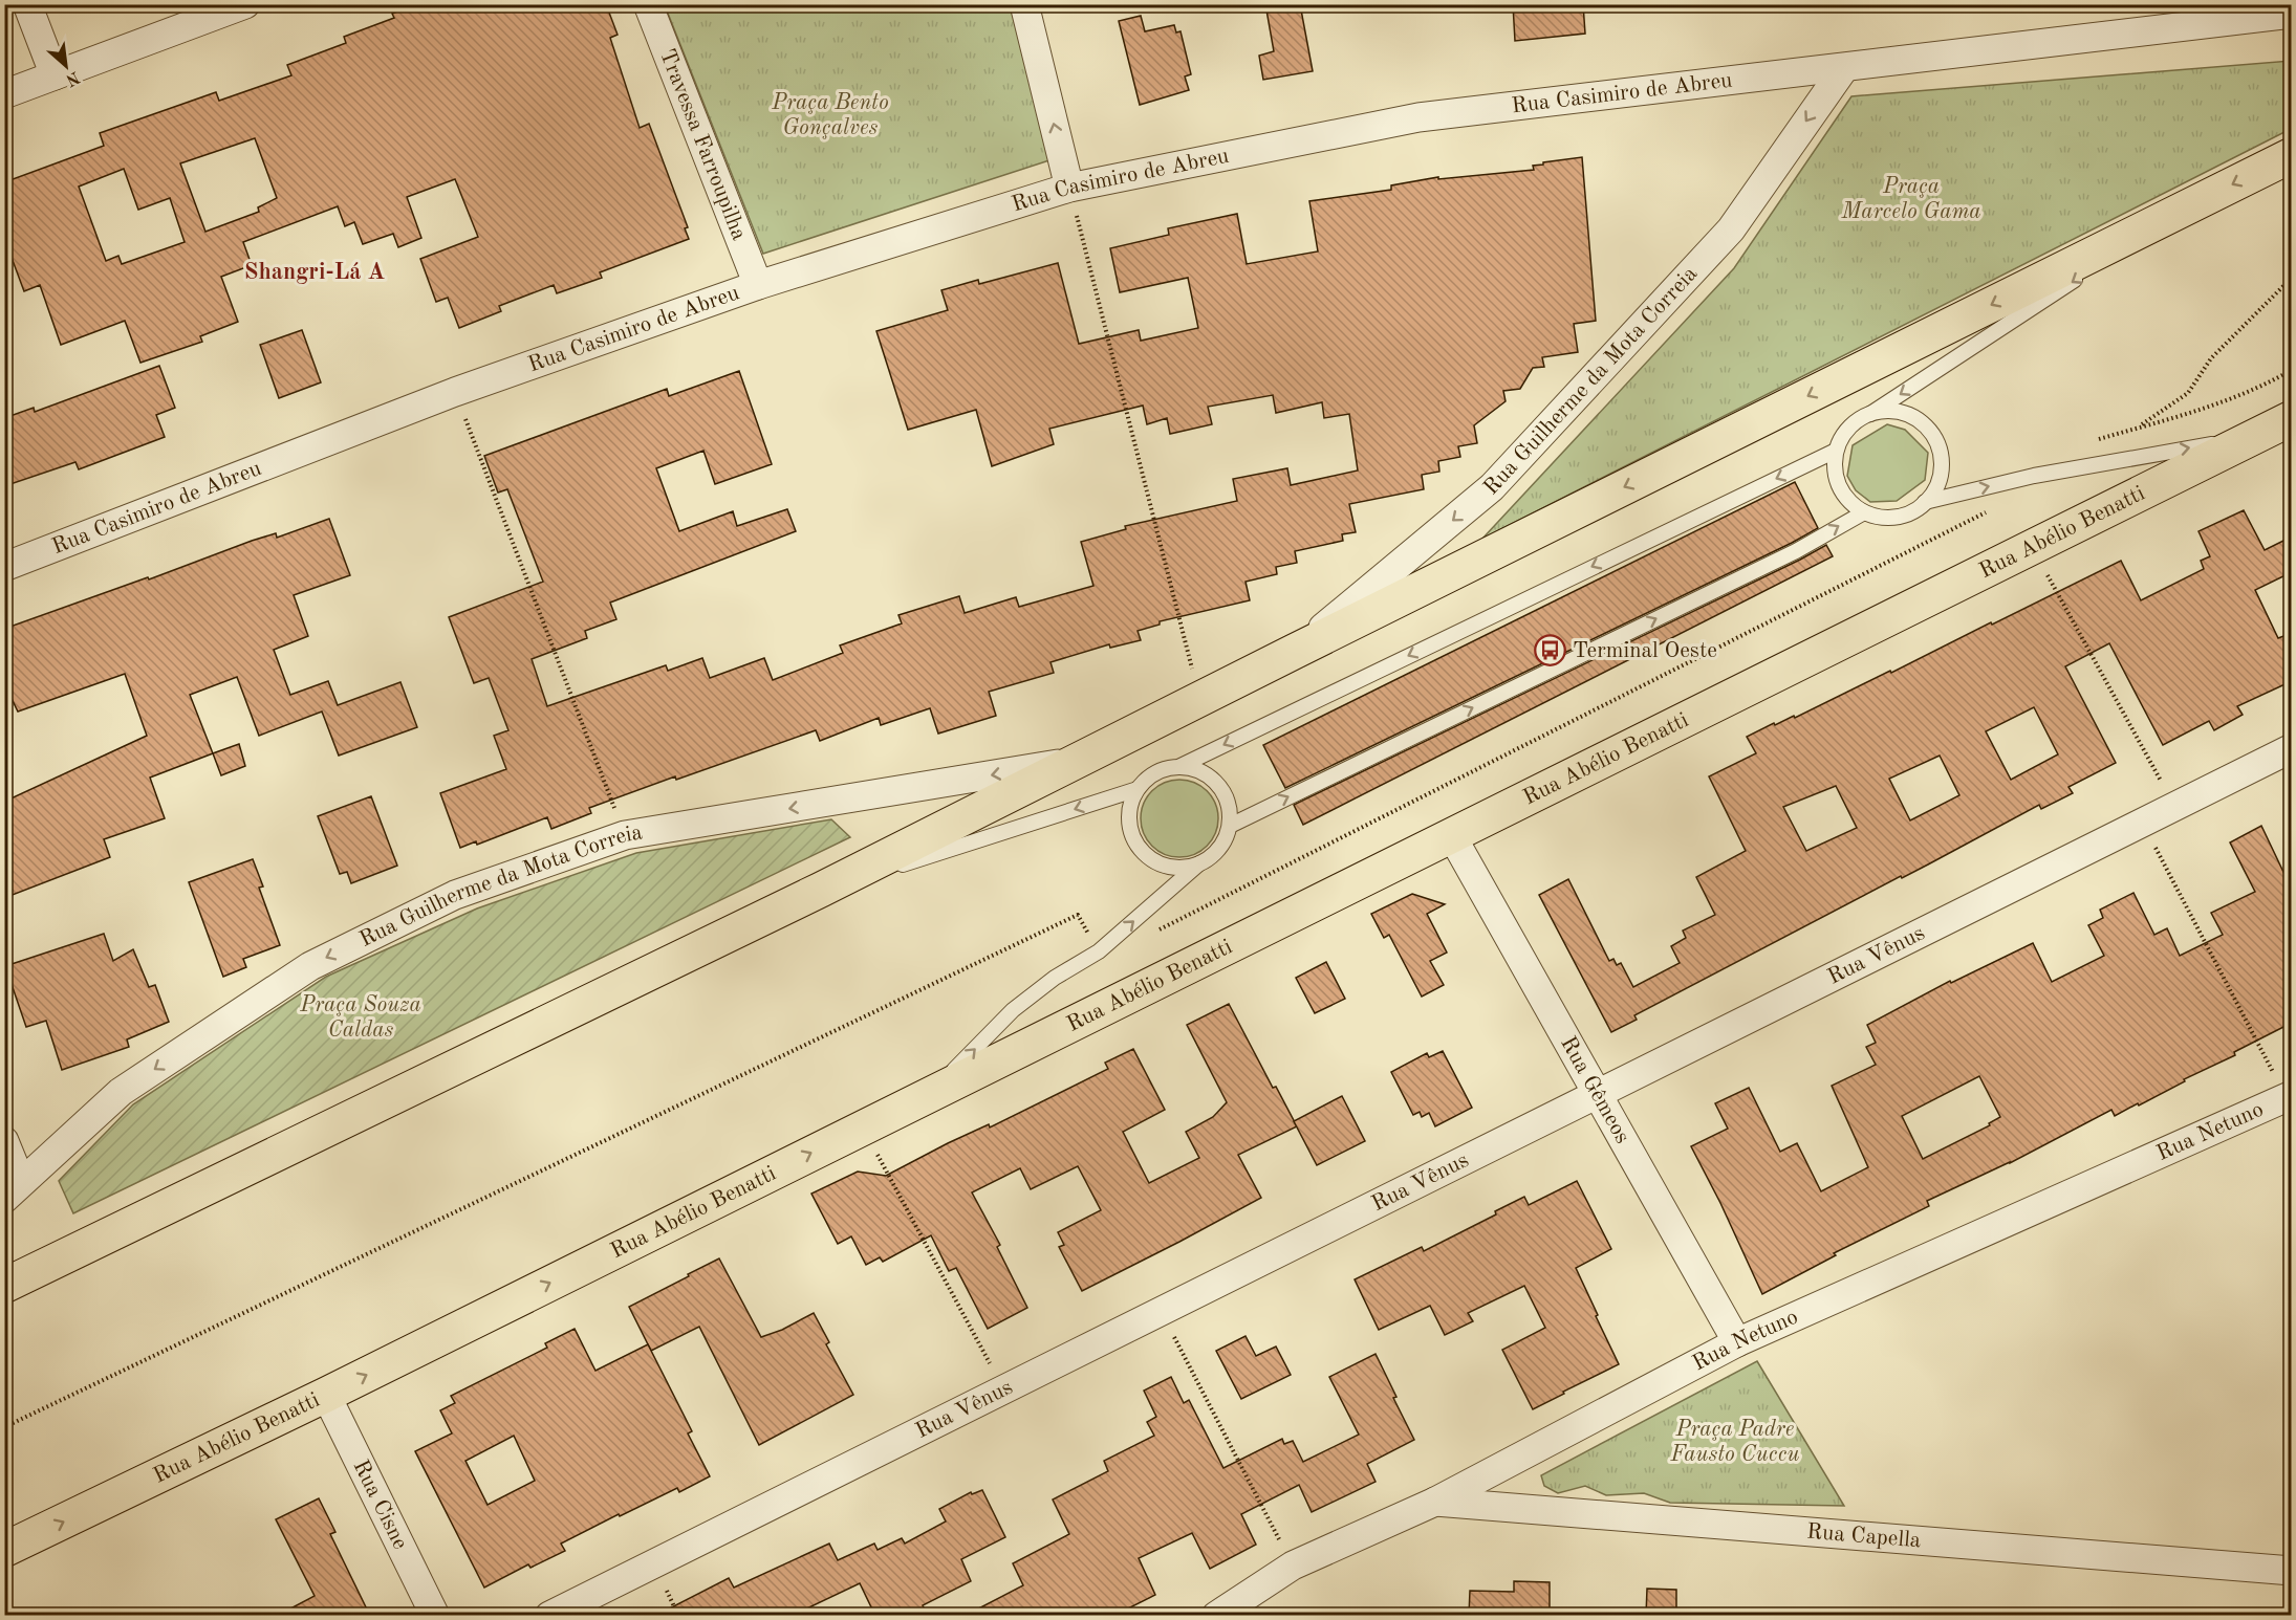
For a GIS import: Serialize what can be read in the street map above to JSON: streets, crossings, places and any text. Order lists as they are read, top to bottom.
{
  "streets": {
    "main road": ["Rua Abélio Benatti"],
    "street": [
      "Rua Casimiro de Abreu",
      "Travessa Farroupilha",
      "Rua Guilherme da Mota Correia",
      "Rua Vênus",
      "Rua Gêmeos",
      "Rua Netuno",
      "Rua Cisne",
      "Rua Capella"
    ]
  },
  "crossings": [
    ["Rua Casimiro de Abreu", "Travessa Farroupilha"],
    ["Rua Casimiro de Abreu", "Rua Guilherme da Mota Correia"],
    ["Rua Abélio Benatti", "Rua Gêmeos"],
    ["Rua Abélio Benatti", "Rua Cisne"],
    ["Rua Vênus", "Rua Gêmeos"],
    ["Rua Gêmeos", "Rua Netuno"],
    ["Rua Netuno", "Rua Capella"]
  ],
  "one_way": ["Rua Guilherme da Mota Correia"],
  "districts": ["Shangri-Lá A"],
  "parks": [
    "Praça Bento Gonçalves",
    "Praça Marcelo Gama",
    "Praça Souza Caldas",
    "Praça Padre Fausto Cuccu"
  ],
  "places": {
    "bus stop": ["Terminal Oeste"]
  },
  "north": "bottom right"
}
